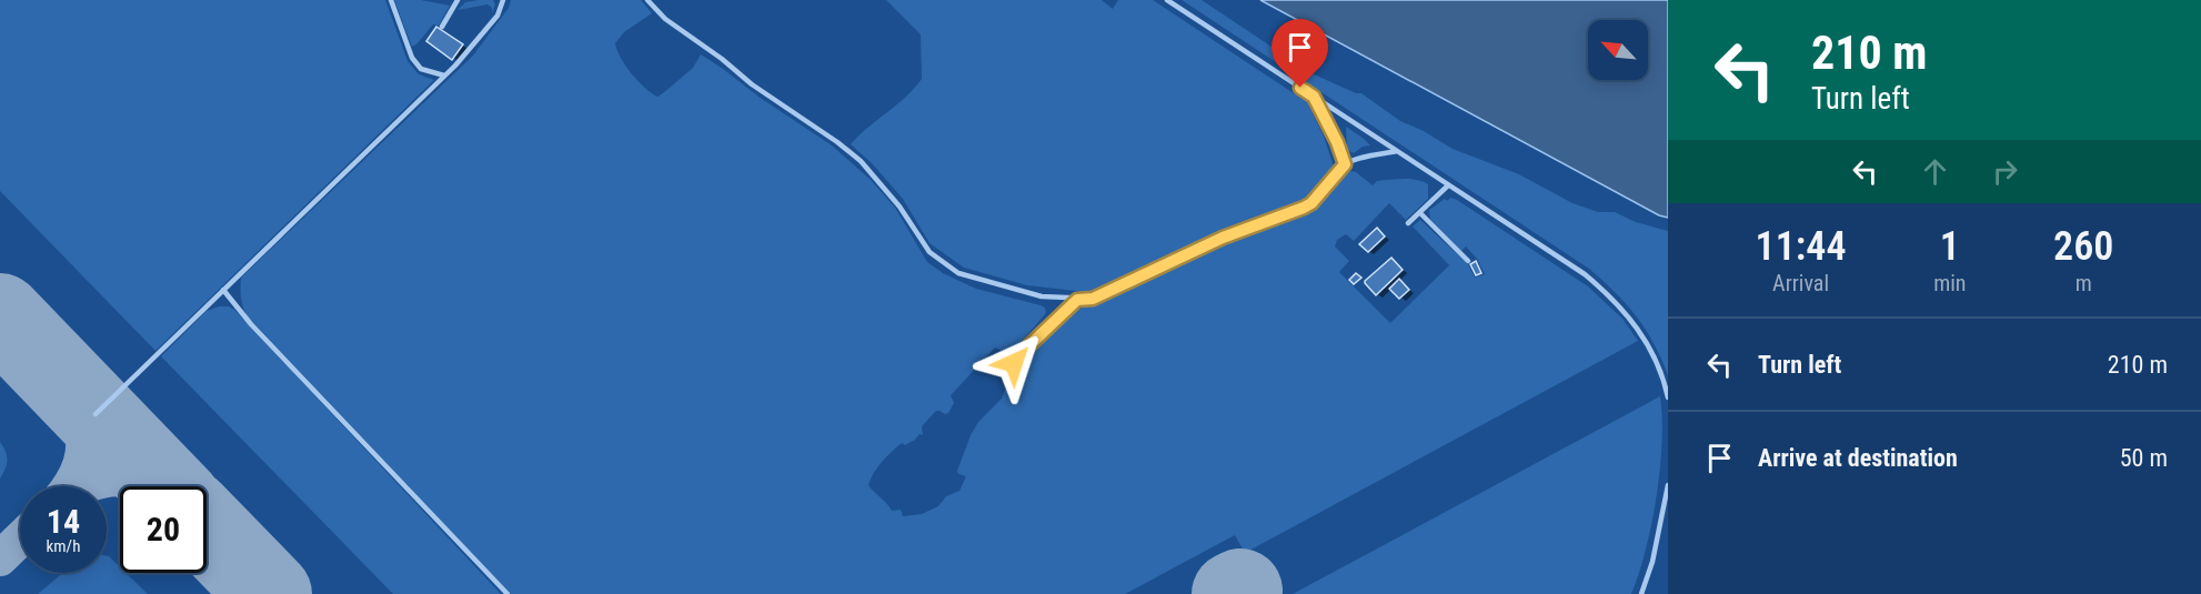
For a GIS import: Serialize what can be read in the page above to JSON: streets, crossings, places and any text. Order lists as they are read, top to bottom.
{
  "north": "top left",
  "page": {
    "turn": ["210 m", "Turn left"],
    "eta": [
      "11:44",
      "Arrival",
      "1",
      "min",
      "260",
      "m"
    ],
    "list": [
      {
        "name": "Turn left",
        "value": "210 m"
      },
      {
        "name": "Arrive at destination",
        "value": "50 m"
      }
    ],
    "speed": "14 km/h",
    "limit": "20"
  }
}
